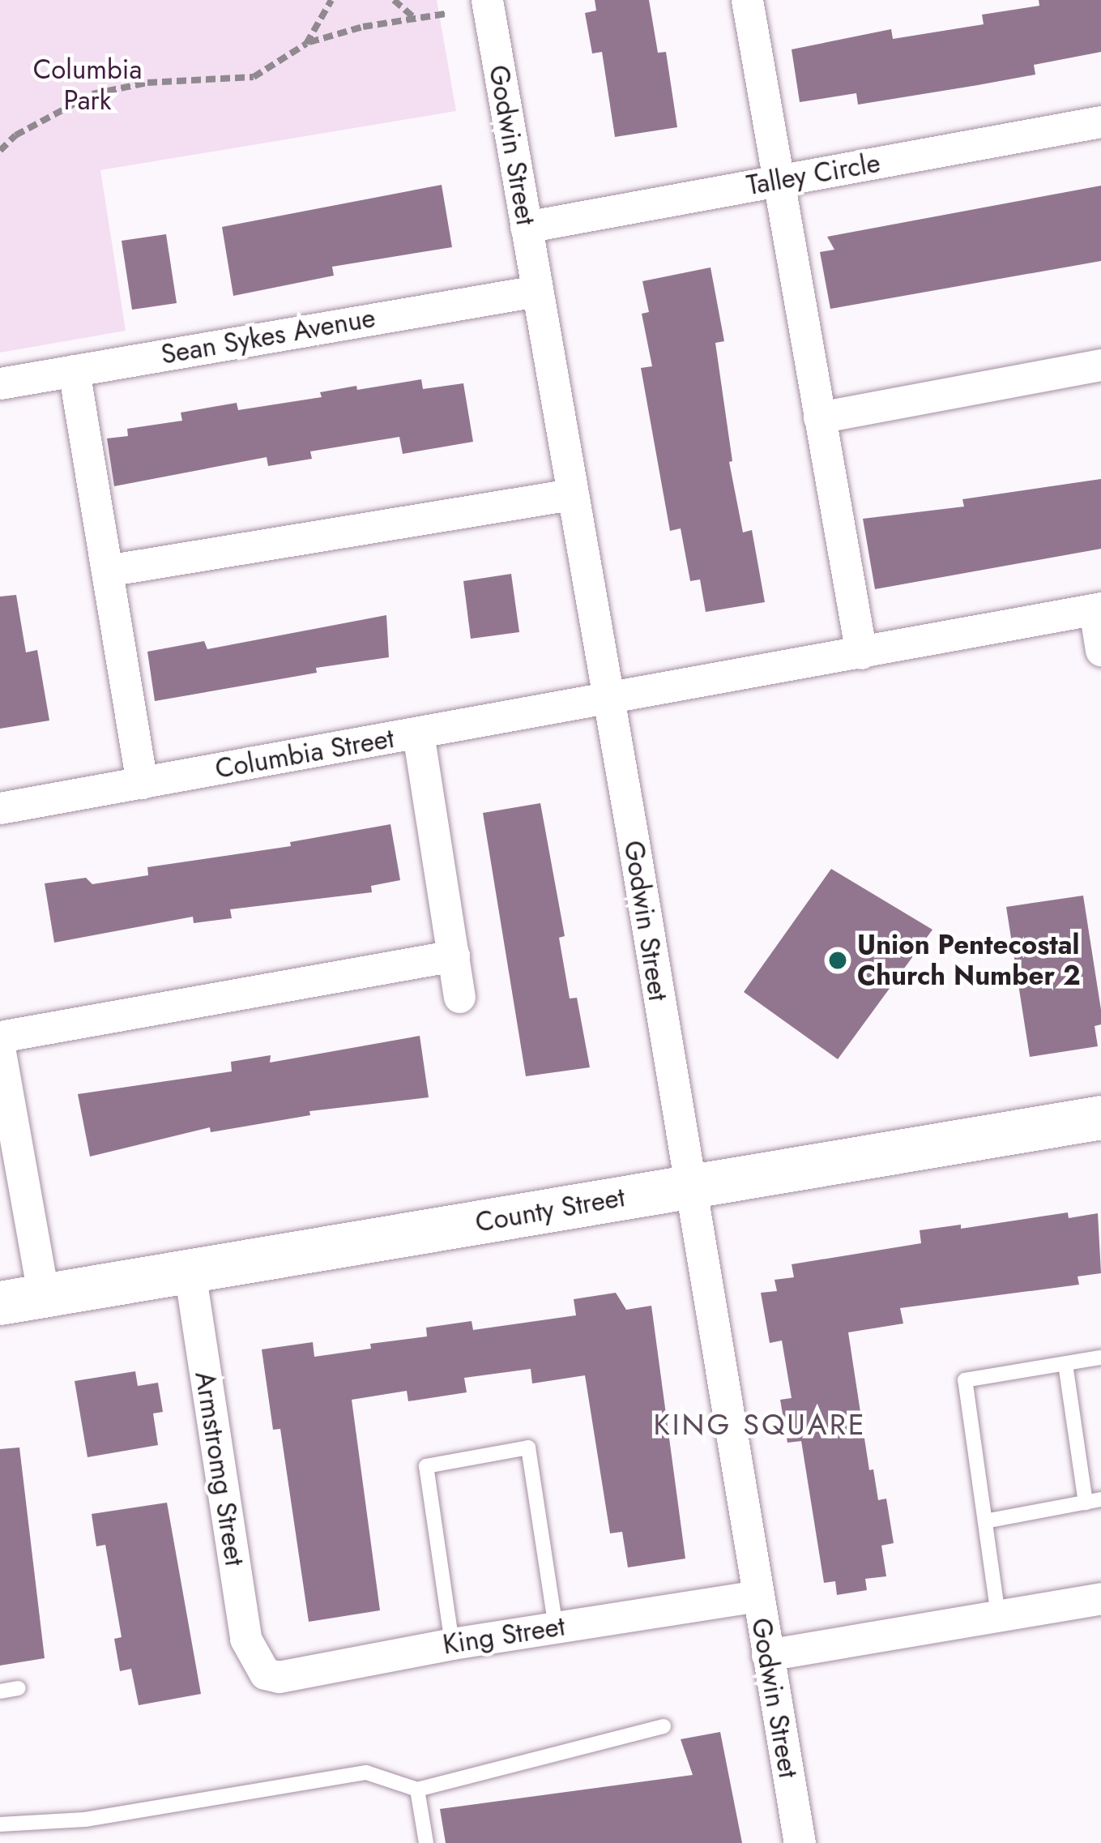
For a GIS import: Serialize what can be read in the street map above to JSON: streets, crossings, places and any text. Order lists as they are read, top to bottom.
{
  "streets": {
    "street": [
      "Godwin Street",
      "Talley Circle",
      "Sean Sykes Avenue",
      "Columbia Street",
      "County Street",
      "Armstromg Street",
      "King Street"
    ]
  },
  "crossings": [
    ["Godwin Street", "Talley Circle"],
    ["Godwin Street", "Sean Sykes Avenue"],
    ["Godwin Street", "Columbia Street"],
    ["Godwin Street", "County Street"],
    ["Godwin Street", "King Street"],
    ["County Street", "Armstromg Street"],
    ["Armstromg Street", "King Street"]
  ],
  "districts": ["KING SQUARE"],
  "parks": ["Columbia Park"],
  "places": ["Union Pentecostal Church Number 2"]
}
